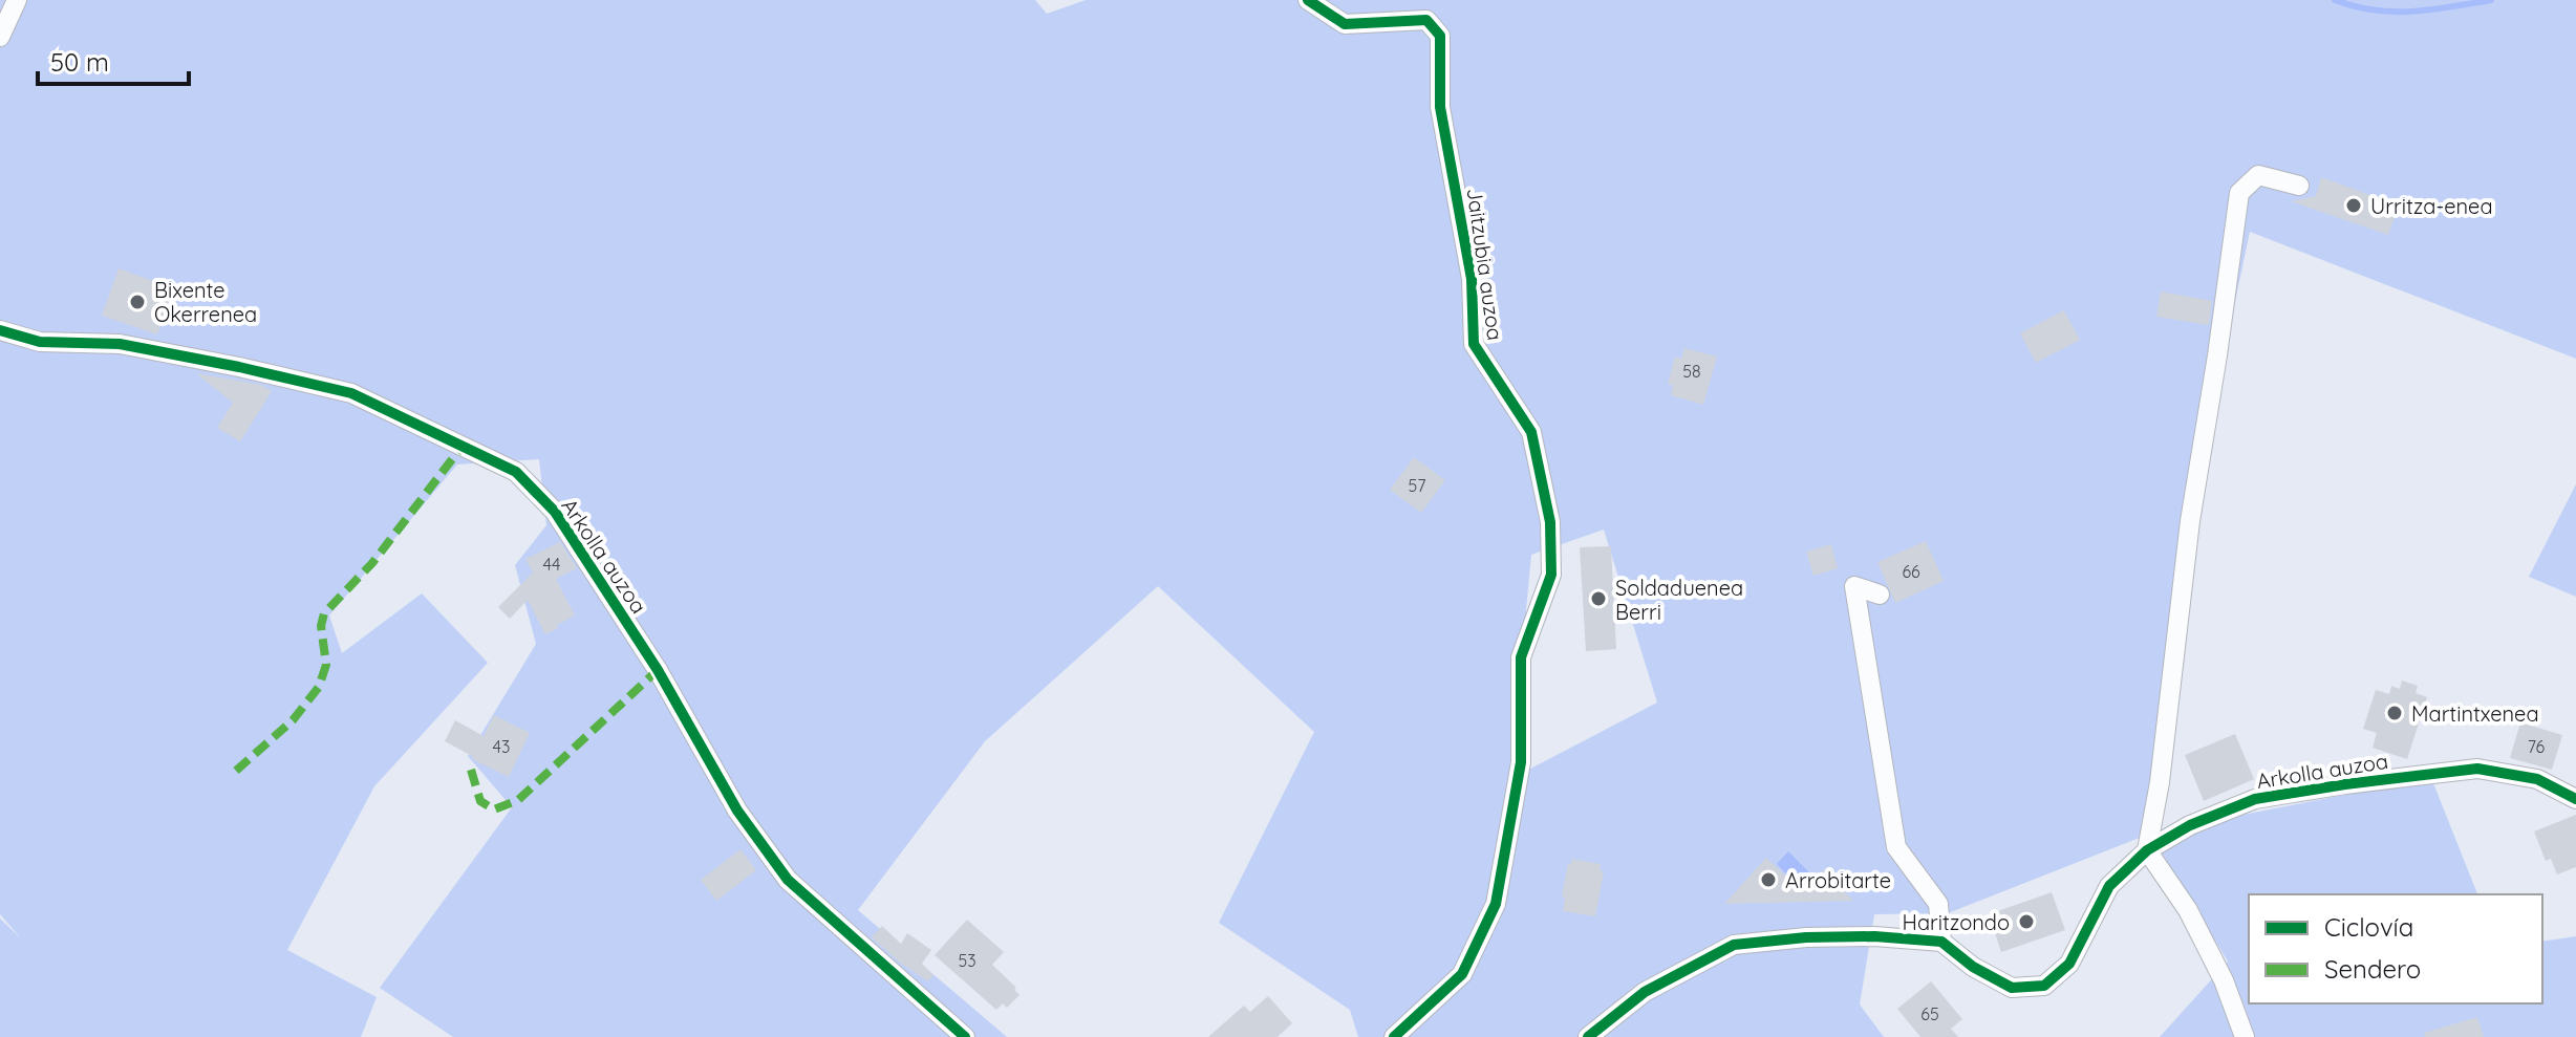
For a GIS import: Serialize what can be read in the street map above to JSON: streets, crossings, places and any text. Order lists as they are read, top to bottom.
{
  "streets": {
    "street": ["Jaitzubia auzoa", "Arkolla auzoa"]
  },
  "places": [
    "Urritza-enea",
    "Bixente Okerrenea",
    "Soldaduenea Berri",
    "Martintxenea",
    "Arrobitarte",
    "Haritzondo"
  ],
  "house_numbers": [
    "58",
    "57",
    "44",
    "66",
    "43",
    "76",
    "53",
    "65"
  ],
  "legend": ["Ciclovía", "Sendero"],
  "scale_bar": "50 m"
}
